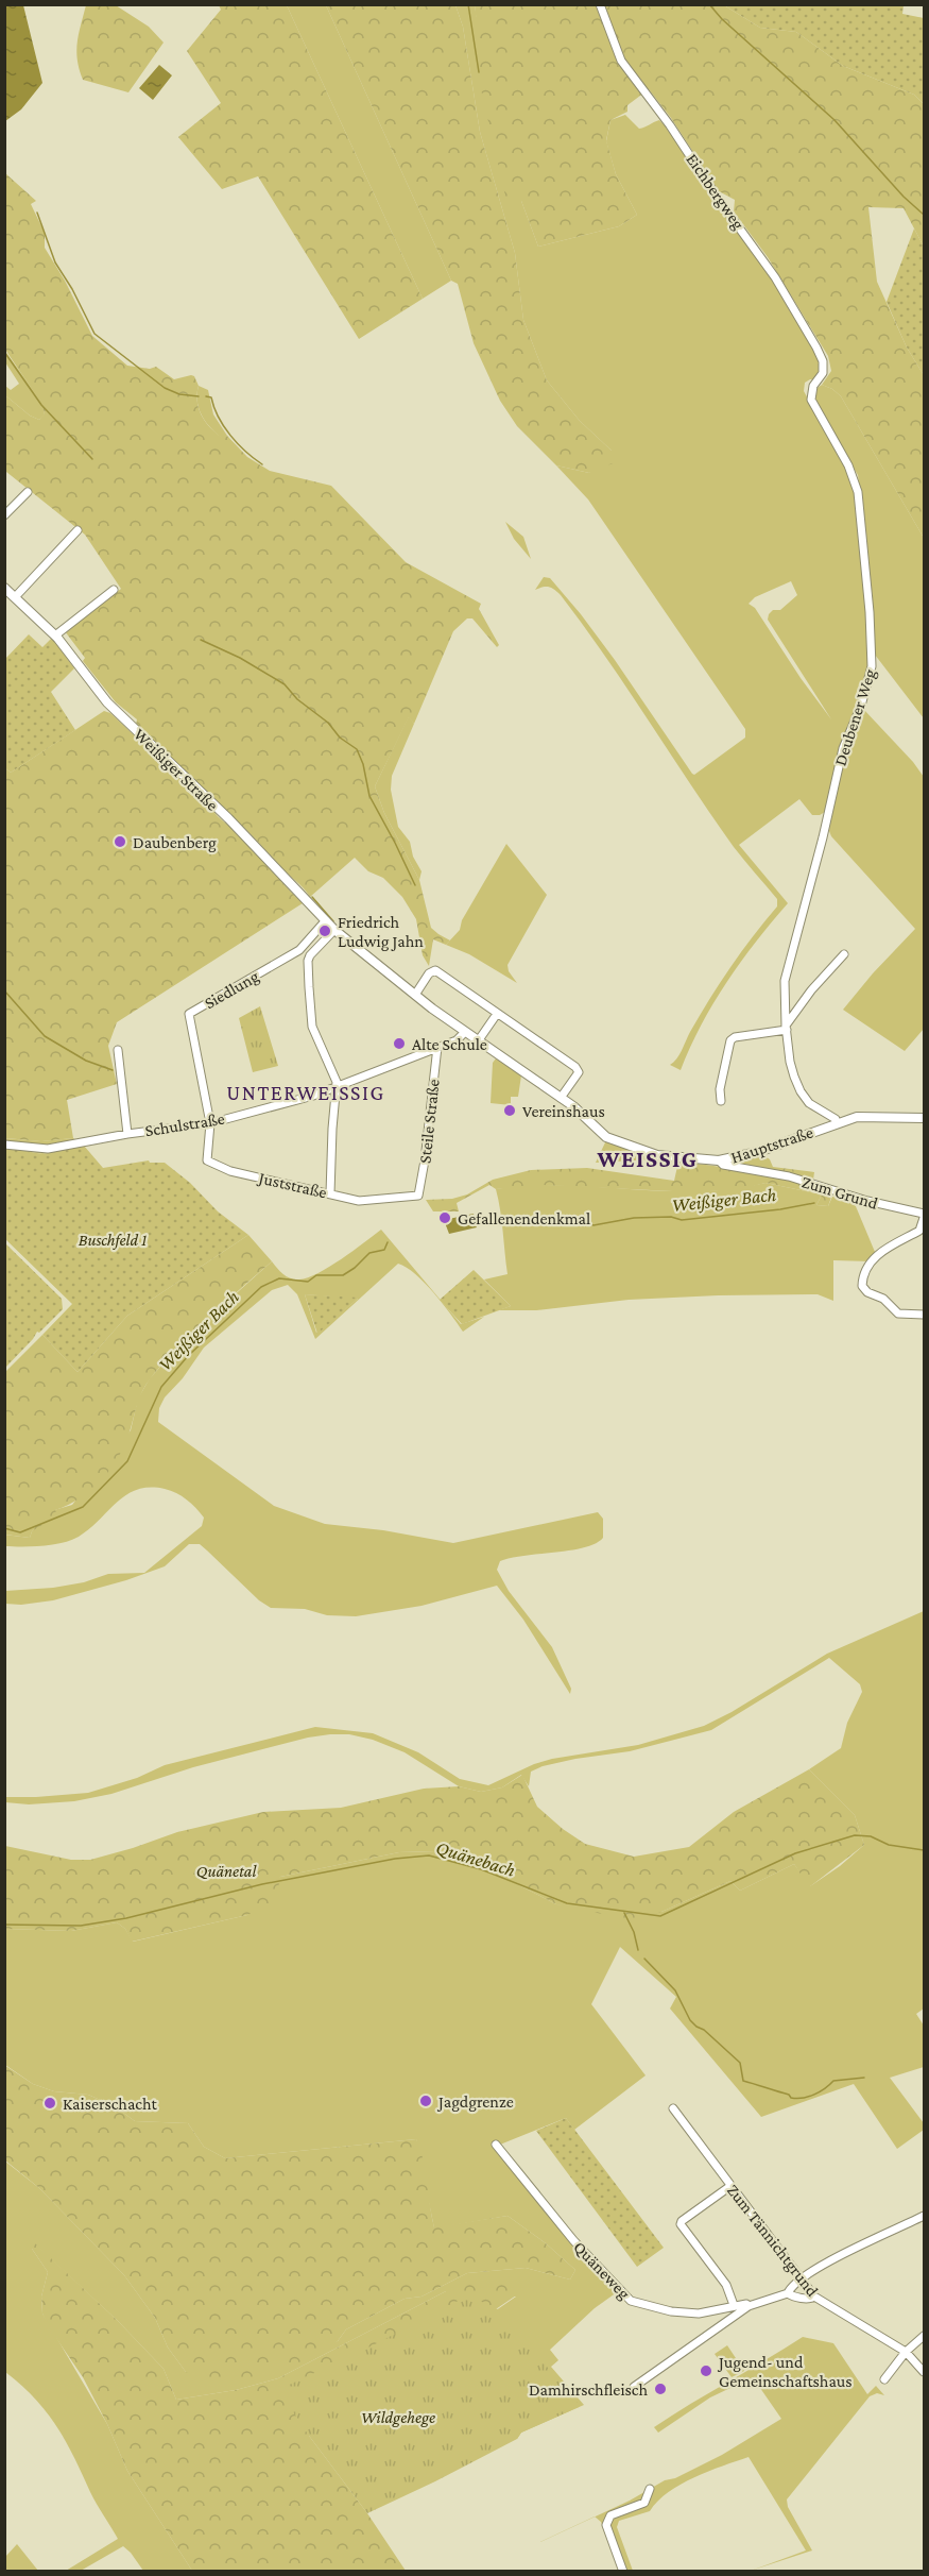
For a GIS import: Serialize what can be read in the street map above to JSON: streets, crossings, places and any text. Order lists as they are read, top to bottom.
{
  "streets": {
    "street": [
      "Eichbergweg",
      "Deubener Weg",
      "Weißiger Straße",
      "Siedlung",
      "Steile Straße",
      "Schulstraße",
      "Hauptstraße",
      "Juststraße",
      "Zum Grund",
      "Zum Tännichtgrund",
      "Quäneweg"
    ]
  },
  "crossings": [
    ["Eichbergweg", "Deubener Weg"],
    ["Deubener Weg", "Hauptstraße"],
    ["Weißiger Straße", "Hauptstraße"],
    ["Siedlung", "Schulstraße"],
    ["Siedlung", "Hauptstraße"],
    ["Siedlung", "Juststraße"],
    ["Steile Straße", "Schulstraße"],
    ["Steile Straße", "Juststraße"],
    ["Schulstraße", "Hauptstraße"],
    ["Schulstraße", "Juststraße"],
    ["Hauptstraße", "Zum Grund"]
  ],
  "districts": ["UNTERWEISSIG", "WEISSIG"],
  "water": ["Weißiger Bach", "Quänebach"],
  "parks": ["Buschfeld 1", "Quänetal", "Wildgehege"],
  "places": [
    "Daubenberg",
    "Friedrich Ludwig Jahn",
    "Alte Schule",
    "Vereinshaus",
    "Gefallenendenkmal",
    "Jagdgrenze",
    "Kaiserschacht",
    "Jugend- und Gemeinschaftshaus",
    "Damhirschfleisch"
  ]
}
